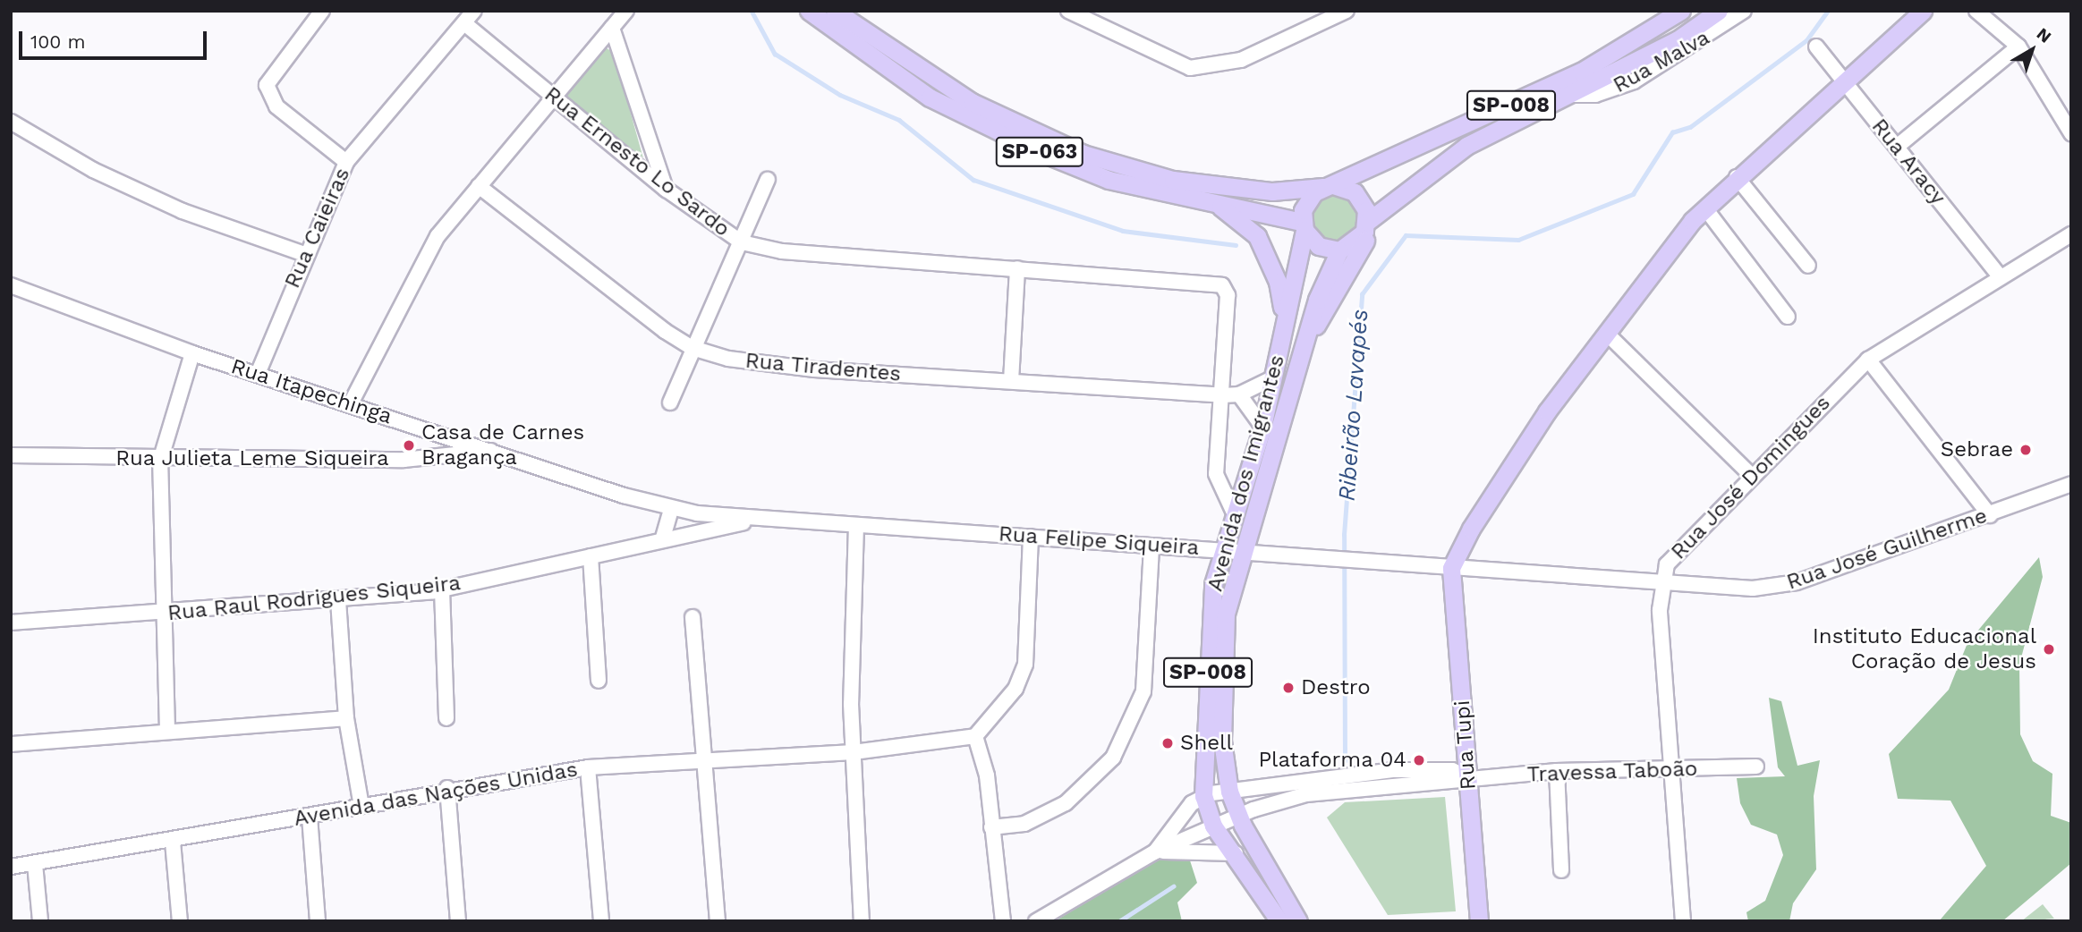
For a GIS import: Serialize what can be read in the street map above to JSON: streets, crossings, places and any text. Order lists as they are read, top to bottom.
{
  "streets": {
    "main road": [
      "SP-008",
      "SP-063",
      "Avenida dos Imigrantes",
      "Rua Tupi"
    ],
    "street": [
      "Rua Malva",
      "Rua Ernesto Lo Sardo",
      "Rua Aracy",
      "Rua Caieiras",
      "Rua Tiradentes",
      "Rua Itapechinga",
      "Rua Julieta Leme Siqueira",
      "Rua José Domingues",
      "Rua Felipe Siqueira",
      "Rua José Guilherme",
      "Rua Raul Rodrigues Siqueira",
      "Travessa Taboão",
      "Avenida das Nações Unidas"
    ]
  },
  "crossings": [
    ["Rua Malva", "SP-008"],
    ["SP-008", "SP-063"],
    ["SP-008", "Avenida dos Imigrantes"],
    ["SP-063", "Avenida dos Imigrantes"],
    ["Rua Ernesto Lo Sardo", "Rua Caieiras"],
    ["Rua Ernesto Lo Sardo", "Rua Tiradentes"],
    ["Rua Aracy", "Rua José Domingues"],
    ["Rua Caieiras", "Rua Itapechinga"],
    ["Rua Itapechinga", "Rua Julieta Leme Siqueira"],
    ["Rua Itapechinga", "Rua Felipe Siqueira"],
    ["Rua Itapechinga", "Rua Raul Rodrigues Siqueira"],
    ["Avenida dos Imigrantes", "Rua Felipe Siqueira"],
    ["Avenida dos Imigrantes", "Travessa Taboão"],
    ["Rua José Domingues", "Rua Felipe Siqueira"],
    ["Rua José Domingues", "Rua José Guilherme"],
    ["Rua José Domingues", "Travessa Taboão"],
    ["Rua Felipe Siqueira", "Rua José Guilherme"],
    ["Rua Felipe Siqueira", "Rua Raul Rodrigues Siqueira"],
    ["Rua Felipe Siqueira", "Rua Tupi"],
    ["Rua Tupi", "Travessa Taboão"]
  ],
  "water": ["Ribeirão Lavapés"],
  "places": [
    "Casa de Carnes Bragança",
    "Sebrae",
    "Instituto Educacional Coração de Jesus",
    "Destro",
    "Shell",
    "Plataforma 04"
  ],
  "scale_bar": "100 m",
  "north": "top right"
}
